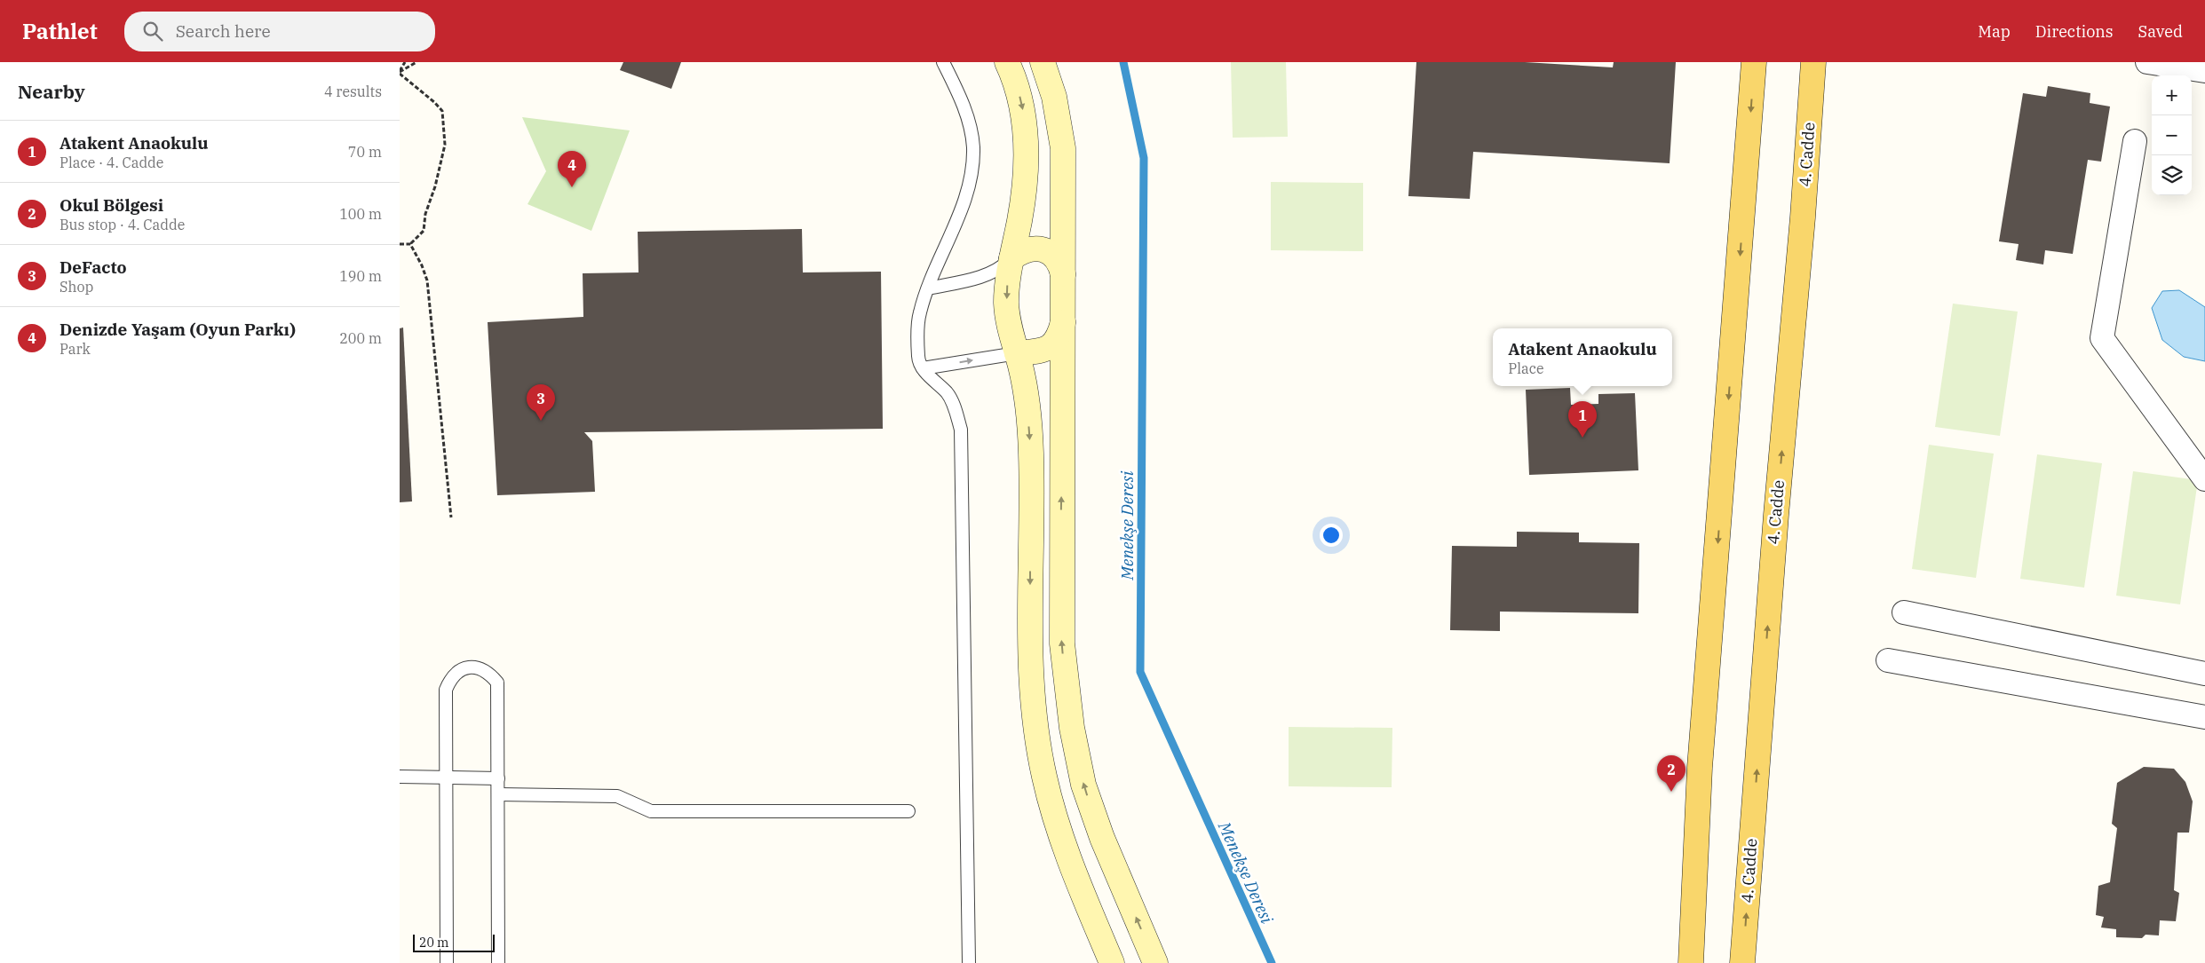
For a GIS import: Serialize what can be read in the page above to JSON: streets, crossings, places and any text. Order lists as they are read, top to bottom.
{
  "streets": {
    "main road": ["4. Cadde"]
  },
  "water": ["Menekşe Deresi"],
  "scale_bar": "20 m",
  "page": {
    "header": "Pathlet",
    "search": "Search here",
    "nav": ["Map", "Directions", "Saved"],
    "heading": ["Nearby", "4 results"],
    "map_buttons": ["+", "−"],
    "list": [
      {
        "mark": "1",
        "name": "Atakent Anaokulu",
        "note": "Place · 4. Cadde",
        "value": "70 m"
      },
      {
        "mark": "2",
        "name": "Okul Bölgesi",
        "note": "Bus stop · 4. Cadde",
        "value": "100 m"
      },
      {
        "mark": "3",
        "name": "DeFacto",
        "note": "Shop",
        "value": "190 m"
      },
      {
        "mark": "4",
        "name": "Denizde Yaşam (Oyun Parkı)",
        "note": "Park",
        "value": "200 m"
      }
    ],
    "pins": [
      "4",
      "3",
      "1",
      "2"
    ],
    "popup": ["Atakent Anaokulu", "Place"],
    "scale": "20 m"
  }
}
